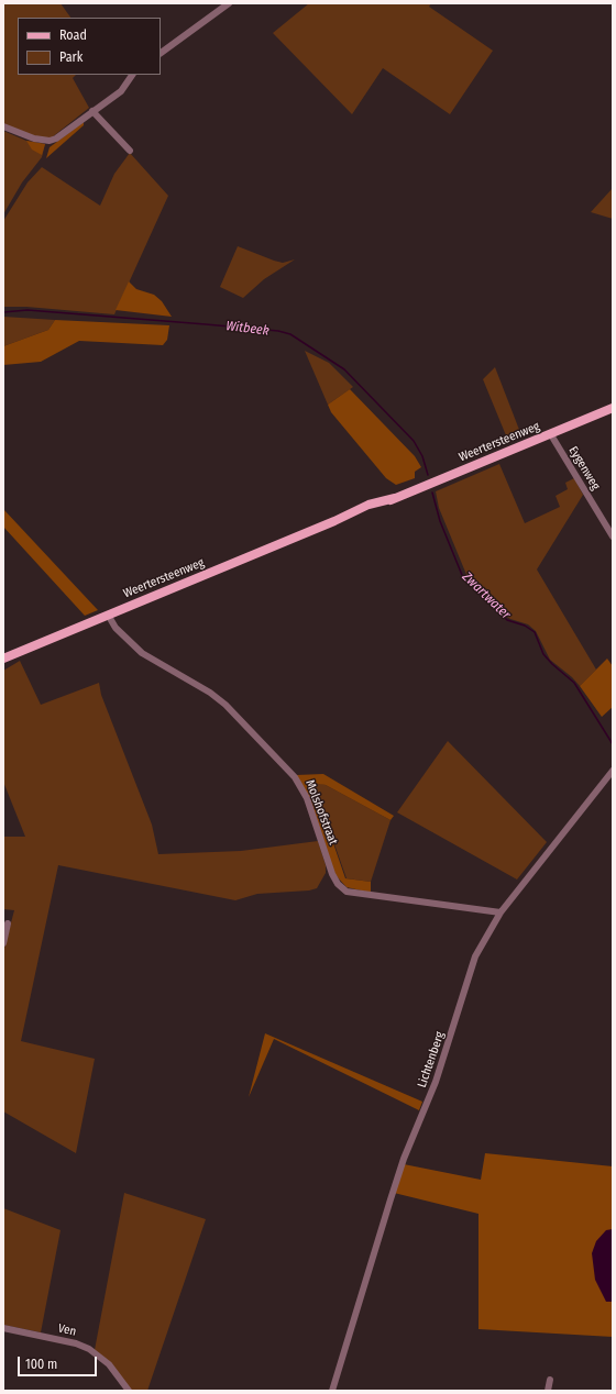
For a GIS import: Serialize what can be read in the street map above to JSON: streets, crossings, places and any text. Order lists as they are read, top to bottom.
{
  "streets": {
    "main road": ["Weertersteenweg"],
    "street": [
      "Eygenweg",
      "Molshofstraat",
      "Lichtenberg",
      "Ven"
    ]
  },
  "crossings": [
    ["Weertersteenweg", "Eygenweg"],
    ["Weertersteenweg", "Molshofstraat"],
    ["Molshofstraat", "Lichtenberg"]
  ],
  "water": ["Witbeek", "Zwartwater"],
  "legend": ["Road", "Park"],
  "scale_bar": "100 m"
}
